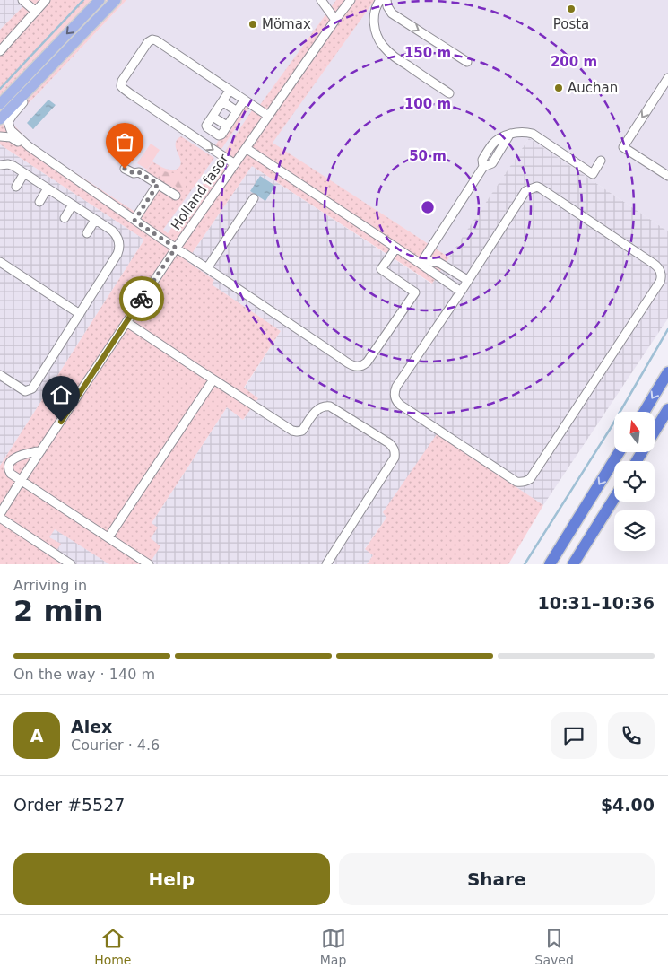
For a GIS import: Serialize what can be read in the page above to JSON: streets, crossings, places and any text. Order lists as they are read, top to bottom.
{
  "streets": {
    "street": ["Holland fasor"]
  },
  "places": ["Posta", "Mömax", "Auchan"],
  "north": "top",
  "page": {
    "heading": ["2 min", "Arriving in", "10:31–10:36"],
    "panel": [
      "Alex",
      "Courier · 4.6",
      "Order #5527",
      "$4.00"
    ],
    "bar": "On the way · 140 m",
    "round": "A",
    "buttons": ["Help", "Share"],
    "tabs": ["Home", "Map", "Saved"]
  },
  "rings": [
    "150 m",
    "200 m",
    "100 m",
    "50 m"
  ]
}
